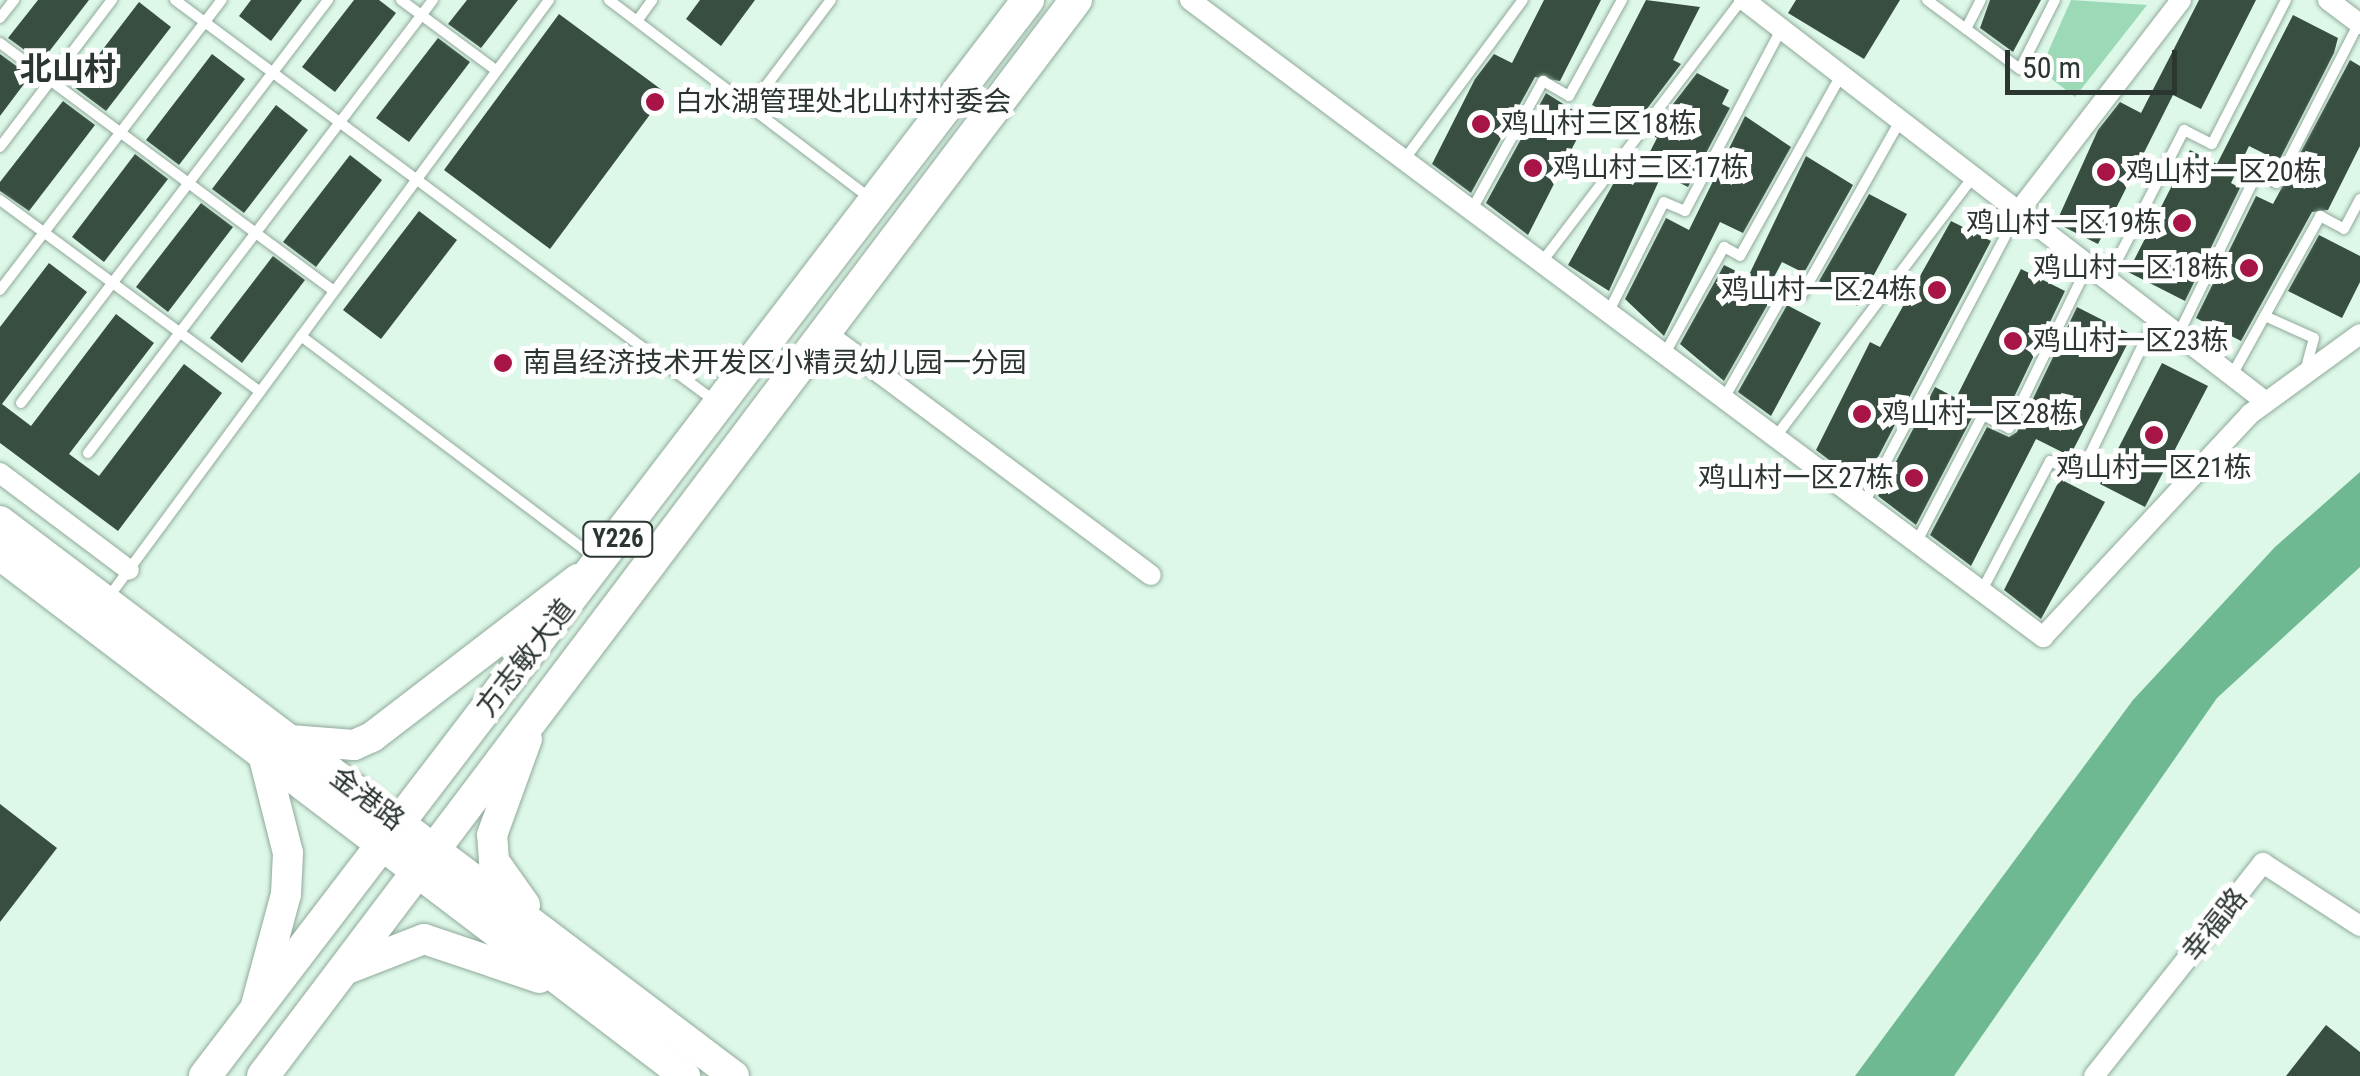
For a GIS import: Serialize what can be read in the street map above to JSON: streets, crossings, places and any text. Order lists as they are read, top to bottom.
{
  "streets": {
    "main road": ["Y226", "方志敏大道", "金港路"],
    "street": ["幸福路"]
  },
  "crossings": [
    ["方志敏大道", "金港路"]
  ],
  "districts": ["北山村"],
  "places": [
    "白水湖管理处北山村村委会",
    "鸡山村三区18栋",
    "鸡山村三区17栋",
    "鸡山村一区20栋",
    "鸡山村一区19栋",
    "鸡山村一区18栋",
    "鸡山村一区24栋",
    "鸡山村一区23栋",
    "南昌经济技术开发区小精灵幼儿园一分园",
    "鸡山村一区28栋",
    "鸡山村一区21栋",
    "鸡山村一区27栋"
  ],
  "scale_bar": "50 m"
}
